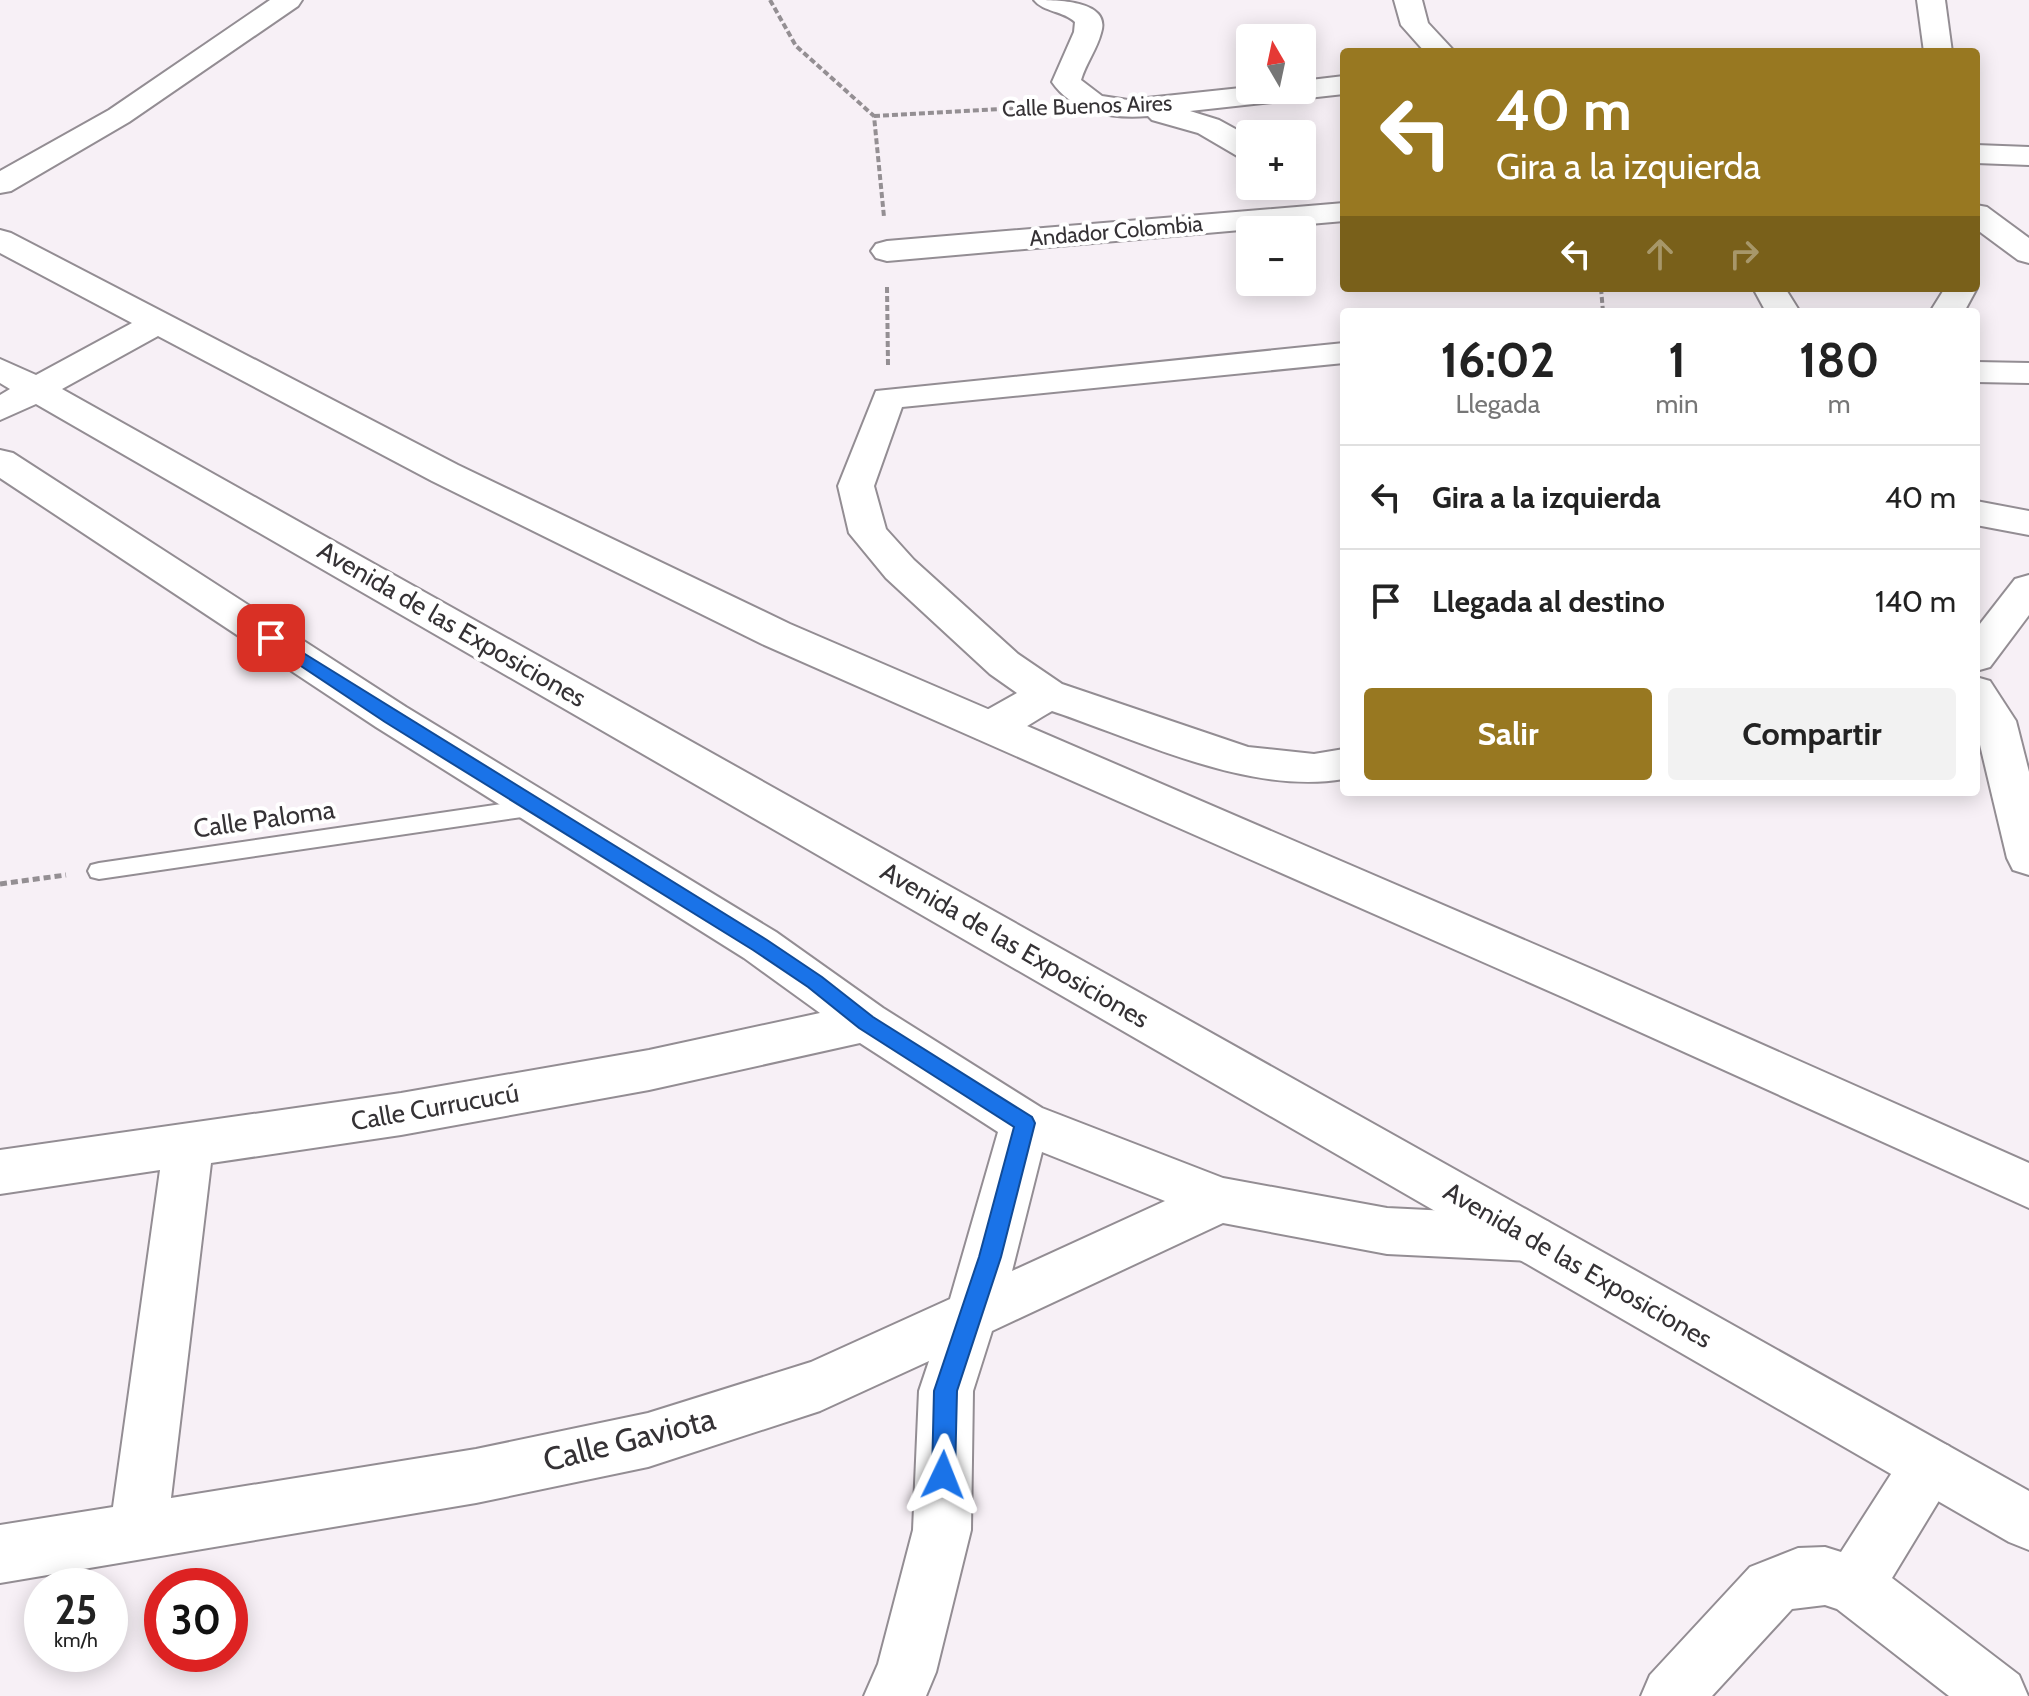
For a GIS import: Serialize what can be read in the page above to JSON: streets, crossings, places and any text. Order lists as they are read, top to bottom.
{
  "streets": {
    "street": [
      "Calle Buenos Aires",
      "Andador Colombia",
      "Avenida de las Exposiciones",
      "Calle Currucucú",
      "Calle Gaviota"
    ],
    "lane": ["Calle Paloma"]
  },
  "north": "top",
  "page": {
    "map_buttons": ["+", "−"],
    "turn": ["40 m", "Gira a la izquierda"],
    "eta": [
      "16:02",
      "Llegada",
      "1",
      "min",
      "180",
      "m"
    ],
    "list": [
      {
        "name": "Gira a la izquierda",
        "value": "40 m"
      },
      {
        "name": "Llegada al destino",
        "value": "140 m"
      }
    ],
    "buttons": ["Salir", "Compartir"],
    "speed": "25 km/h",
    "limit": "30"
  }
}
